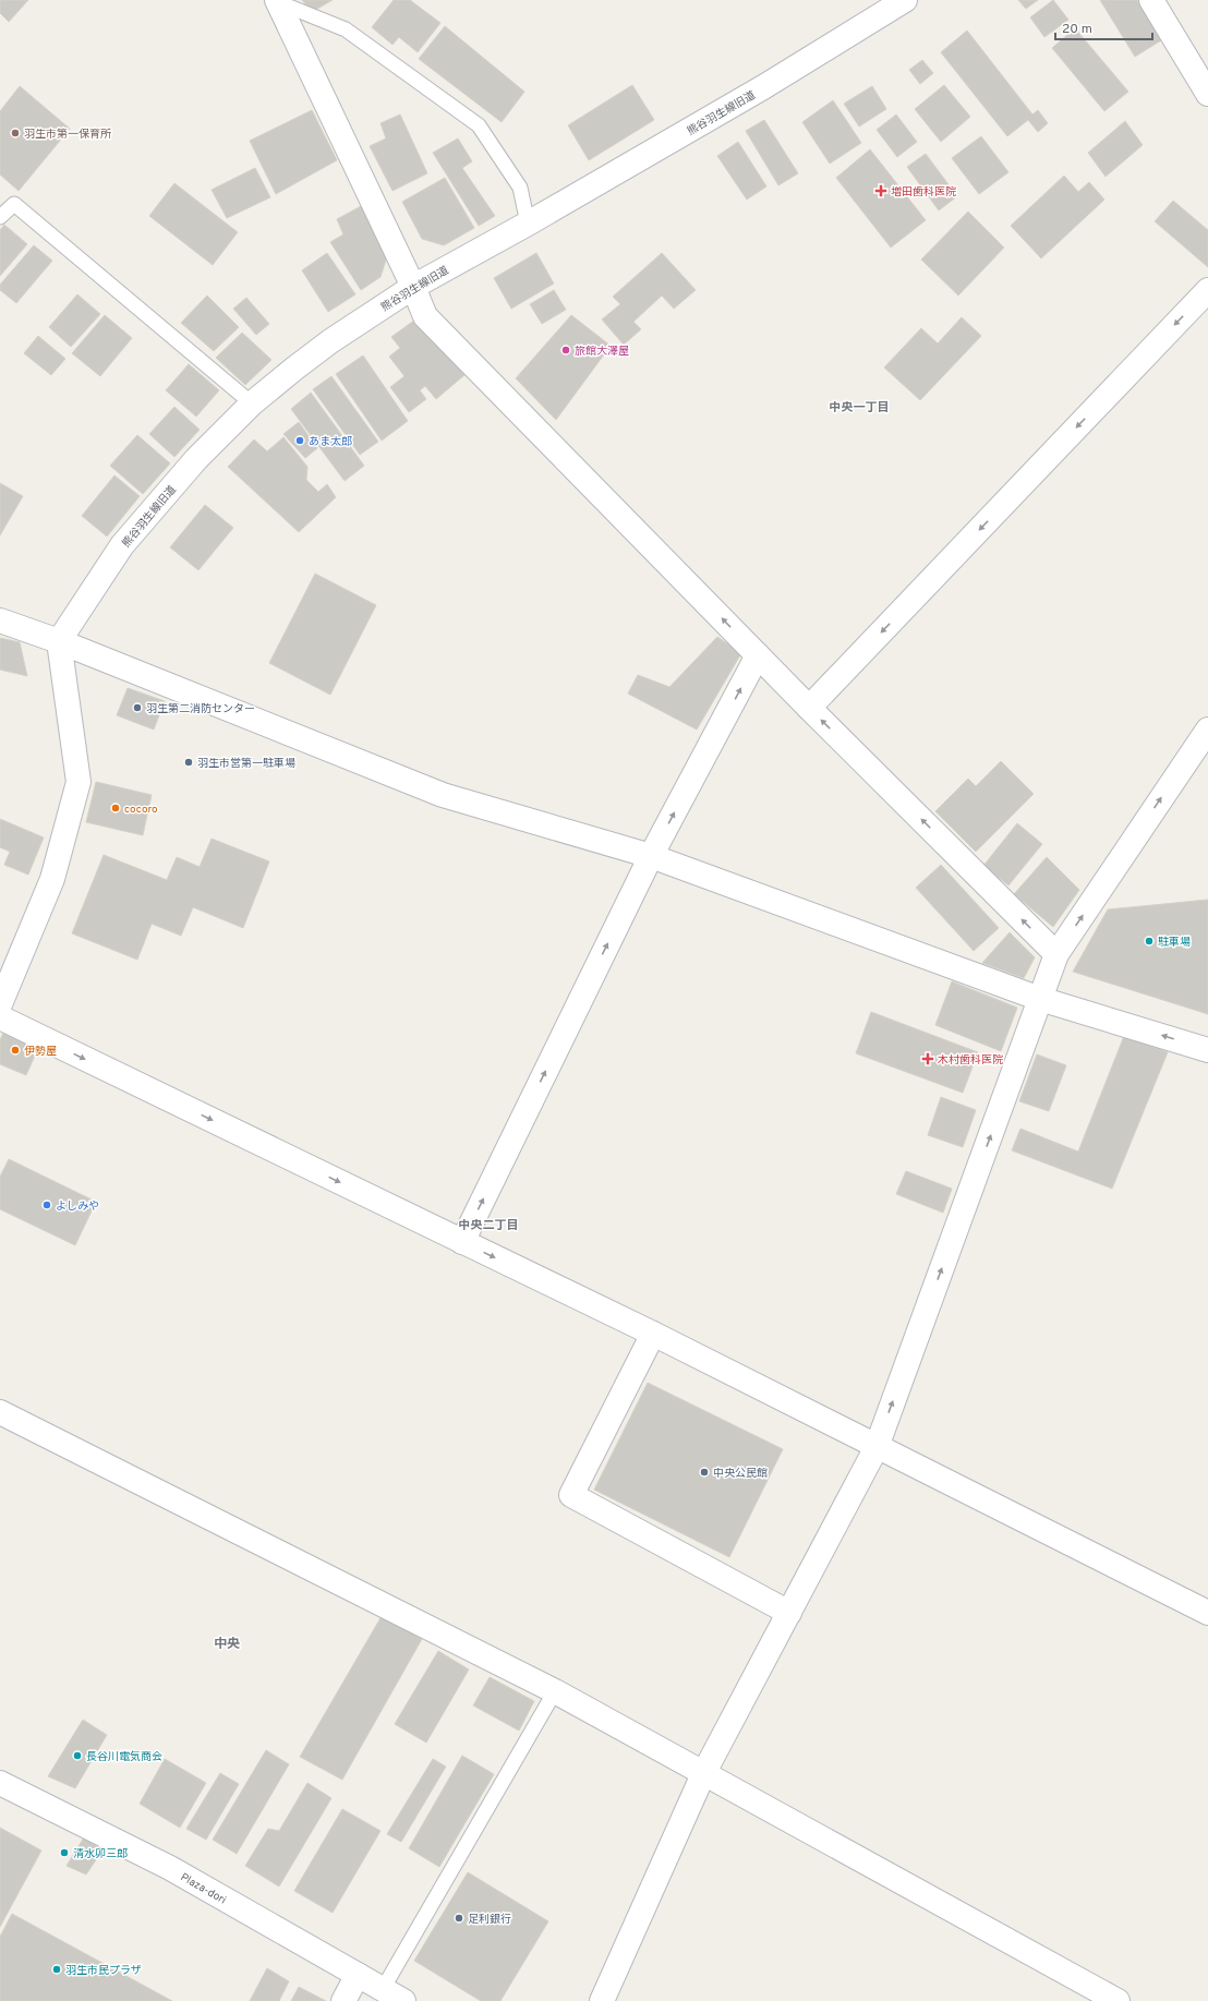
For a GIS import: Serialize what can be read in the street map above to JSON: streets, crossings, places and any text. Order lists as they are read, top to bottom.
{
  "streets": {
    "street": ["熊谷羽生線旧道", "Plaza-dori"]
  },
  "districts": ["中央一丁目", "中央二丁目", "中央"],
  "places": {
    "other": [
      "羽生市第一保育所",
      "旅館大澤屋",
      "あま太郎",
      "羽生第二消防センター",
      "羽生市営第一駐車場",
      "cocoro",
      "駐車場",
      "伊勢屋",
      "よしみや",
      "中央公民館",
      "長谷川電気商会",
      "清水卯三郎",
      "足利銀行",
      "羽生市民プラザ"
    ],
    "health": ["増田歯科医院", "木村歯科医院"]
  },
  "scale_bar": "20 m"
}
